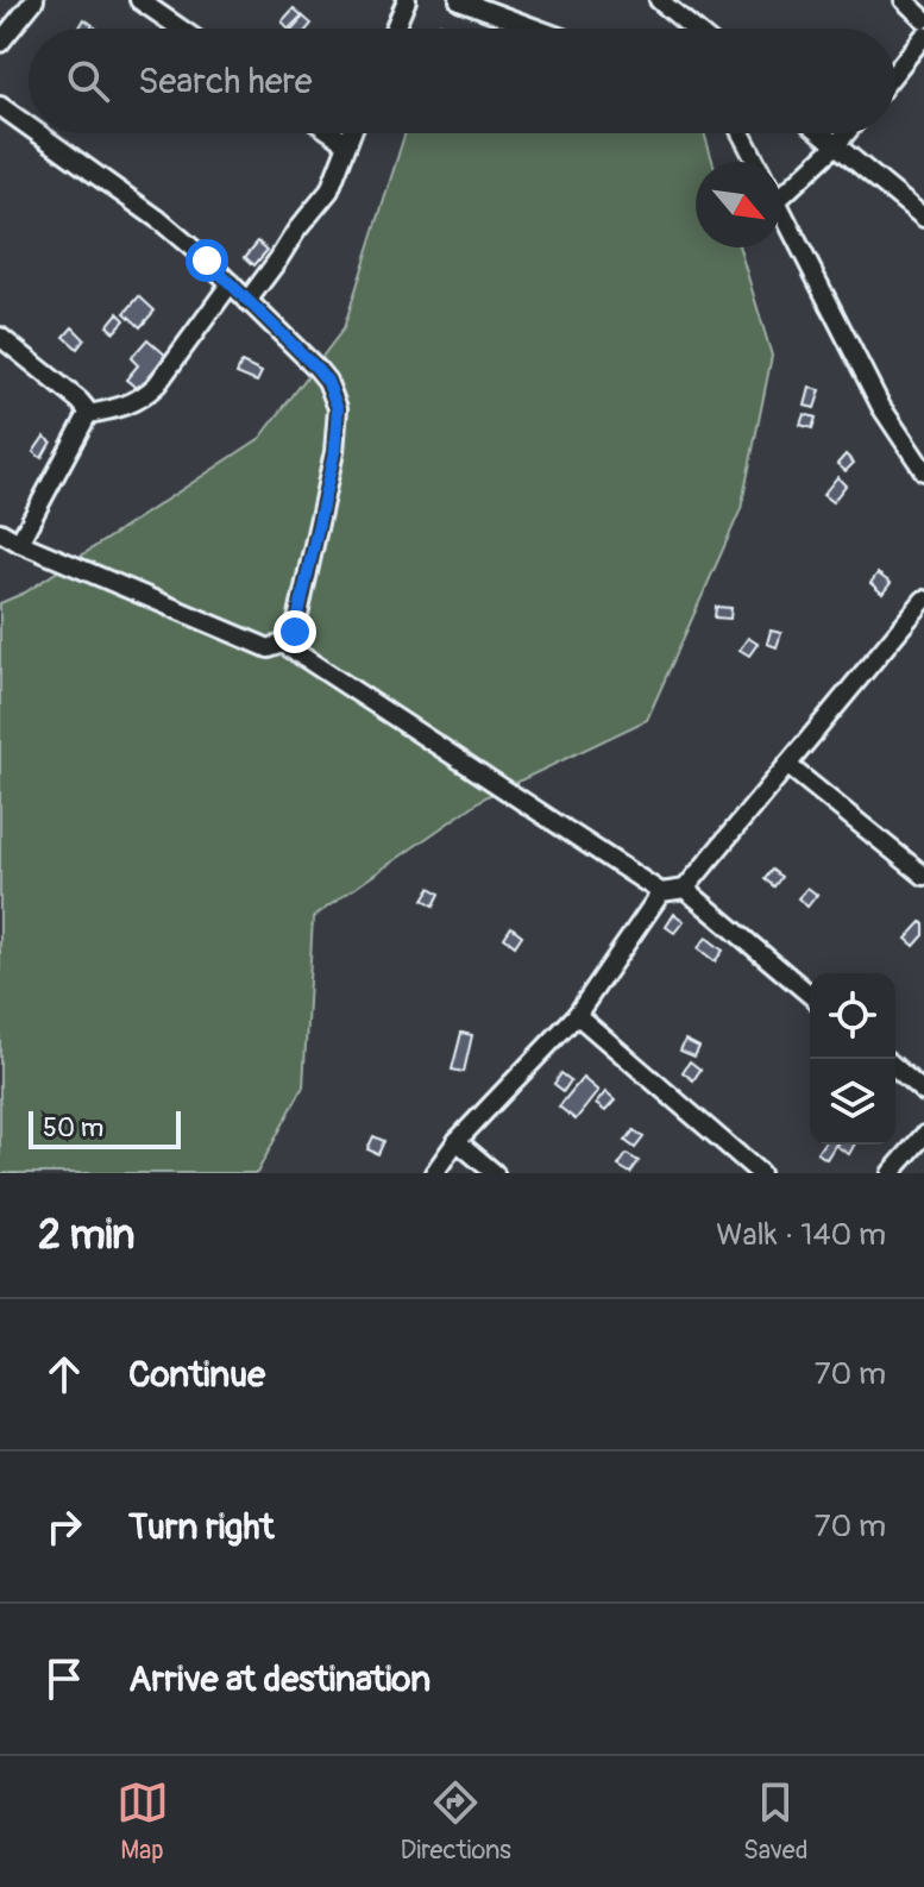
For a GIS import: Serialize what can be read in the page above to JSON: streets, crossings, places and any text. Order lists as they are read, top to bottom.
{
  "scale_bar": "50 m",
  "north": "bottom right",
  "page": {
    "search": "Search here",
    "scale": "50 m",
    "heading": ["2 min", "Walk · 140 m"],
    "list": [
      ["Continue", "70 m"],
      ["Turn right", "70 m"],
      "Arrive at destination"
    ],
    "nav": ["Map", "Directions", "Saved"]
  }
}
